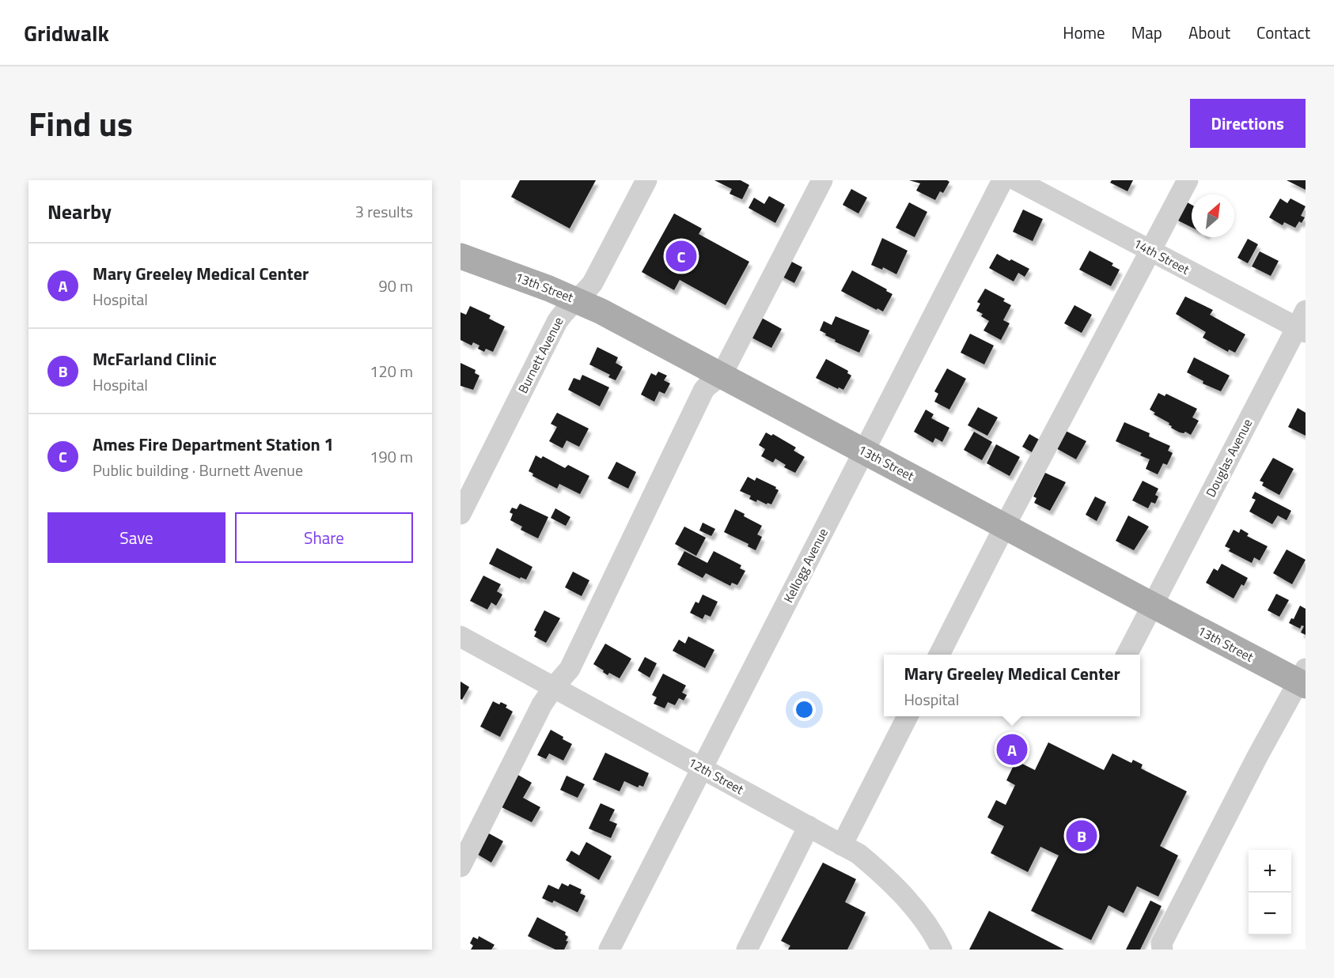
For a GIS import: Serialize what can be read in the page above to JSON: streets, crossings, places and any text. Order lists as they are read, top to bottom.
{
  "streets": {
    "main road": ["13th Street"],
    "street": [
      "14th Street",
      "Burnett Avenue",
      "Douglas Avenue",
      "Kellogg Avenue",
      "12th Street"
    ]
  },
  "crossings": [
    ["14th Street", "Douglas Avenue"],
    ["13th Street", "Burnett Avenue"],
    ["13th Street", "Douglas Avenue"],
    ["13th Street", "Kellogg Avenue"],
    ["Kellogg Avenue", "12th Street"]
  ],
  "north": "top right",
  "page": {
    "header": "Gridwalk",
    "nav": [
      "Home",
      "Map",
      "About",
      "Contact"
    ],
    "title": "Find us",
    "buttons": [
      "Directions",
      ["Save", "Share"]
    ],
    "heading": ["Nearby", "3 results"],
    "pins": ["C", "A", "B"],
    "list": [
      {
        "mark": "A",
        "name": "Mary Greeley Medical Center",
        "note": "Hospital",
        "value": "90 m"
      },
      {
        "mark": "B",
        "name": "McFarland Clinic",
        "note": "Hospital",
        "value": "120 m"
      },
      {
        "mark": "C",
        "name": "Ames Fire Department Station 1",
        "note": "Public building · Burnett Avenue",
        "value": "190 m"
      }
    ],
    "popup": ["Mary Greeley Medical Center", "Hospital"],
    "map_buttons": ["+", "−"]
  }
}
